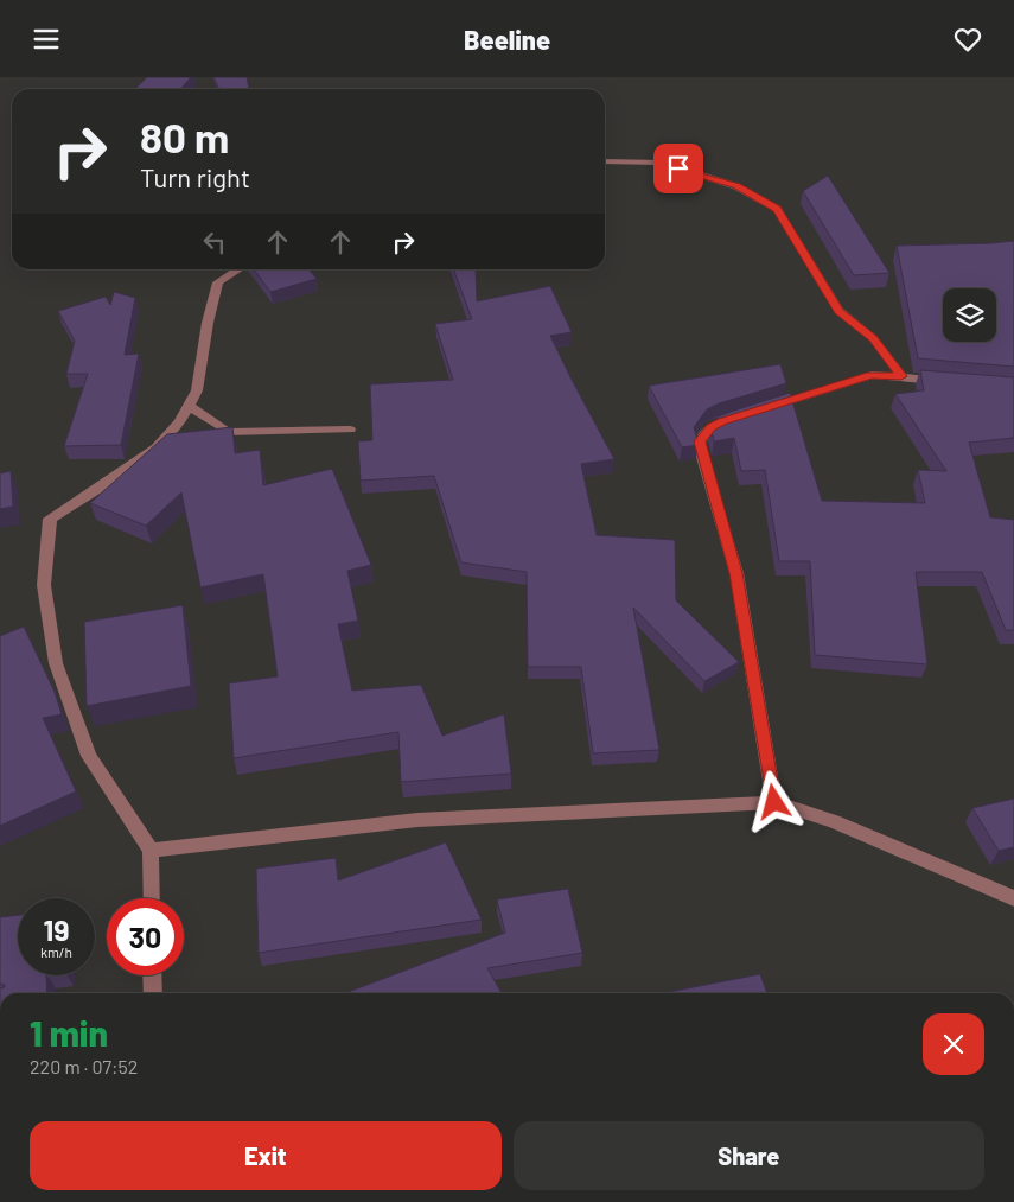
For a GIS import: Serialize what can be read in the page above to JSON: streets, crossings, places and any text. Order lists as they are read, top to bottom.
{
  "page": {
    "header": "Beeline",
    "turn": ["80 m", "Turn right"],
    "speed": "19 km/h",
    "limit": "30",
    "heading": ["1 min", "220 m · 07:52"],
    "buttons": ["Exit", "Share"]
  }
}
